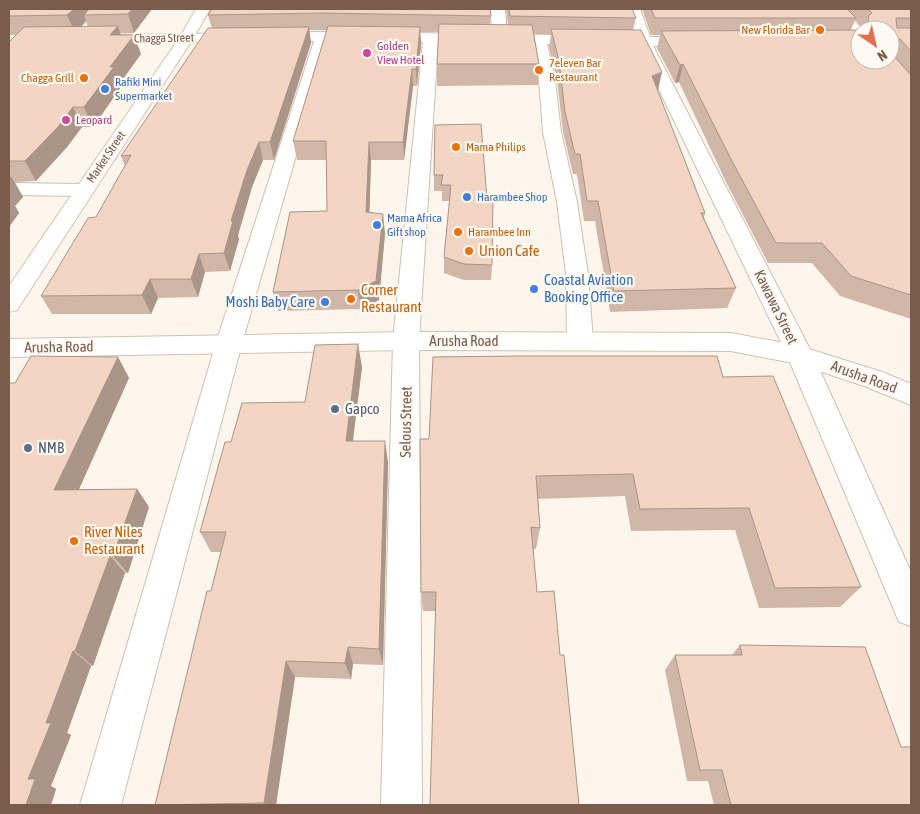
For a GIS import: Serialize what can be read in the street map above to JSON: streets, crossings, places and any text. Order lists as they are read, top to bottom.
{
  "streets": {
    "street": [
      "Chagga Street",
      "Market Street",
      "Kawawa Street",
      "Arusha Road",
      "Selous Street"
    ]
  },
  "crossings": [
    ["Chagga Street", "Market Street"],
    ["Chagga Street", "Kawawa Street"],
    ["Chagga Street", "Selous Street"],
    ["Kawawa Street", "Arusha Road"],
    ["Arusha Road", "Selous Street"]
  ],
  "places": [
    "New Florida Bar",
    "Golden View Hotel",
    "7eleven Bar Restaurant",
    "Chagga Grill",
    "Rafiki Mini Supermarket",
    "Leopard",
    "Mama Philips",
    "Harambee Shop",
    "Mama Africa Gift shop",
    "Harambee Inn",
    "Union Cafe",
    "Coastal Aviation Booking Office",
    "Corner Restaurant",
    "Moshi Baby Care",
    "Gapco",
    "NMB",
    "River Niles Restaurant"
  ],
  "north": "bottom right"
}
